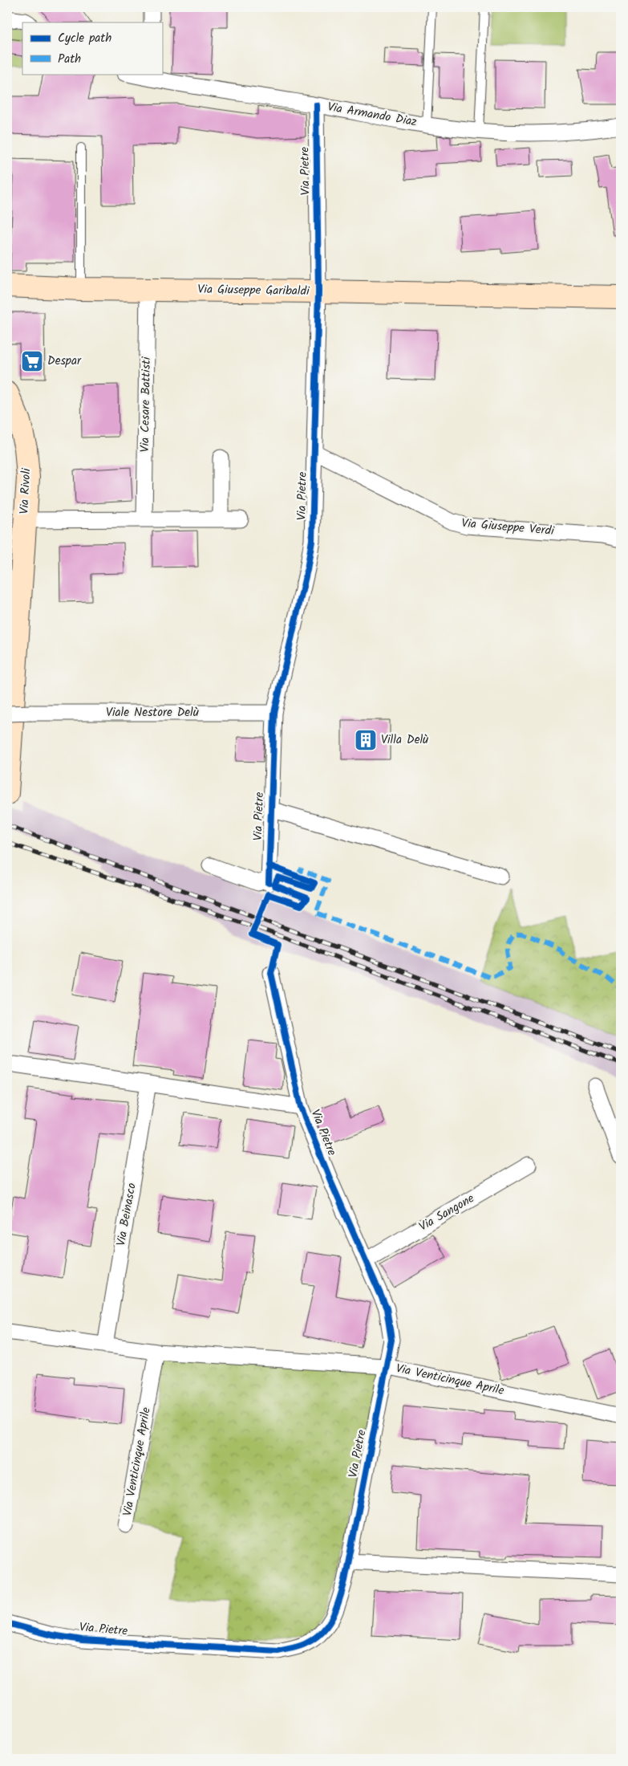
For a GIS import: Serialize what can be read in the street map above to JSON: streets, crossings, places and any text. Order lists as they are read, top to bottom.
{
  "streets": {
    "street": [
      "Via Armando Diaz",
      "Via Pietre",
      "Via Giuseppe Garibaldi",
      "Via Cesare Battisti",
      "Via Rivoli",
      "Via Giuseppe Verdi",
      "Viale Nestore Delù",
      "Via Sangone",
      "Via Beinasco",
      "Via Venticinque Aprile"
    ]
  },
  "crossings": [
    ["Via Armando Diaz", "Via Pietre"],
    ["Via Pietre", "Via Giuseppe Garibaldi"],
    ["Via Pietre", "Via Giuseppe Verdi"],
    ["Via Pietre", "Viale Nestore Delù"],
    ["Via Pietre", "Via Sangone"],
    ["Via Pietre", "Via Venticinque Aprile"],
    ["Via Giuseppe Garibaldi", "Via Cesare Battisti"],
    ["Via Beinasco", "Via Venticinque Aprile"]
  ],
  "places": {
    "supermarket": ["Despar"],
    "building": ["Villa Delù"]
  },
  "legend": ["Cycle path", "Path"]
}
